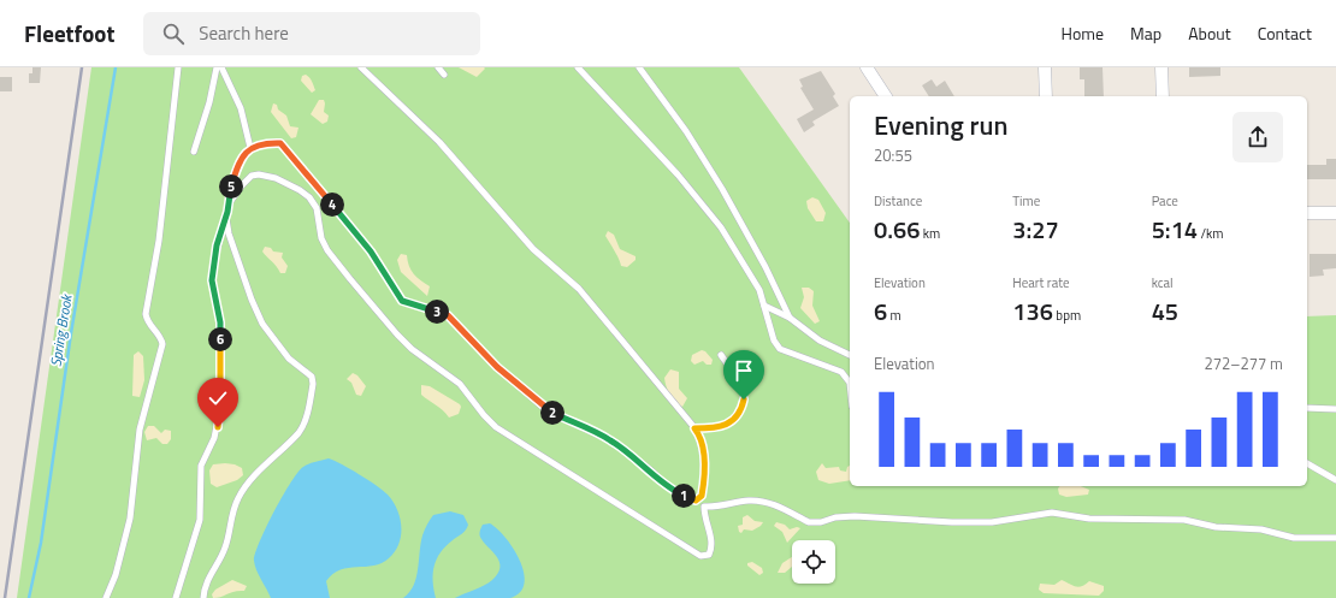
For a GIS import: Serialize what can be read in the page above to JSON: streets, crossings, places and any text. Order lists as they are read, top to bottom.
{
  "water": ["Spring Brook"],
  "page": {
    "header": "Fleetfoot",
    "search": "Search here",
    "nav": [
      "Home",
      "Map",
      "About",
      "Contact"
    ],
    "heading": ["Evening run", "20:55"],
    "pins": [
      "5",
      "4",
      "3",
      "6",
      "2",
      "1"
    ],
    "stats": [
      ["Distance", "0.66 km"],
      ["Time", "3:27"],
      ["Pace", "5:14 /km"],
      ["Elevation", "6 m"],
      ["Heart rate", "136 bpm"],
      ["kcal", "45"]
    ],
    "chart": ["Elevation", "272–277 m"]
  }
}
